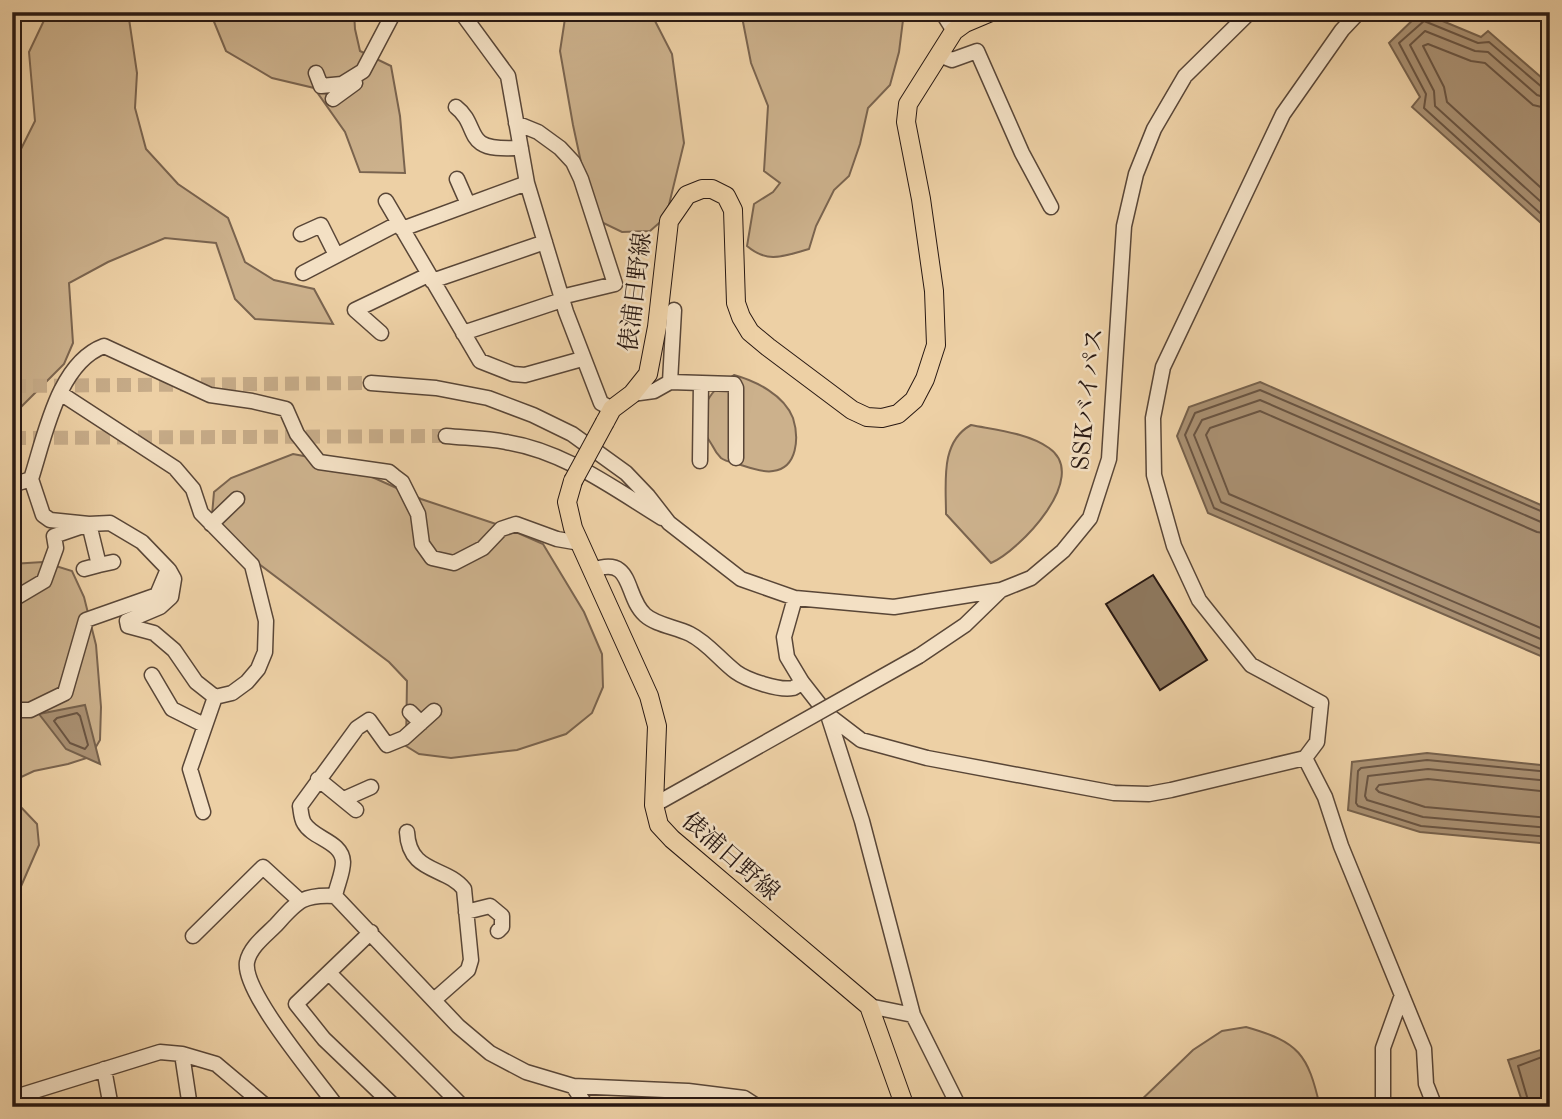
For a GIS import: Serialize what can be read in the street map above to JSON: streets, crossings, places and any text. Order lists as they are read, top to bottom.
{
  "streets": {
    "main road": ["俵浦日野線"],
    "street": ["SSKバイパス"]
  }
}
